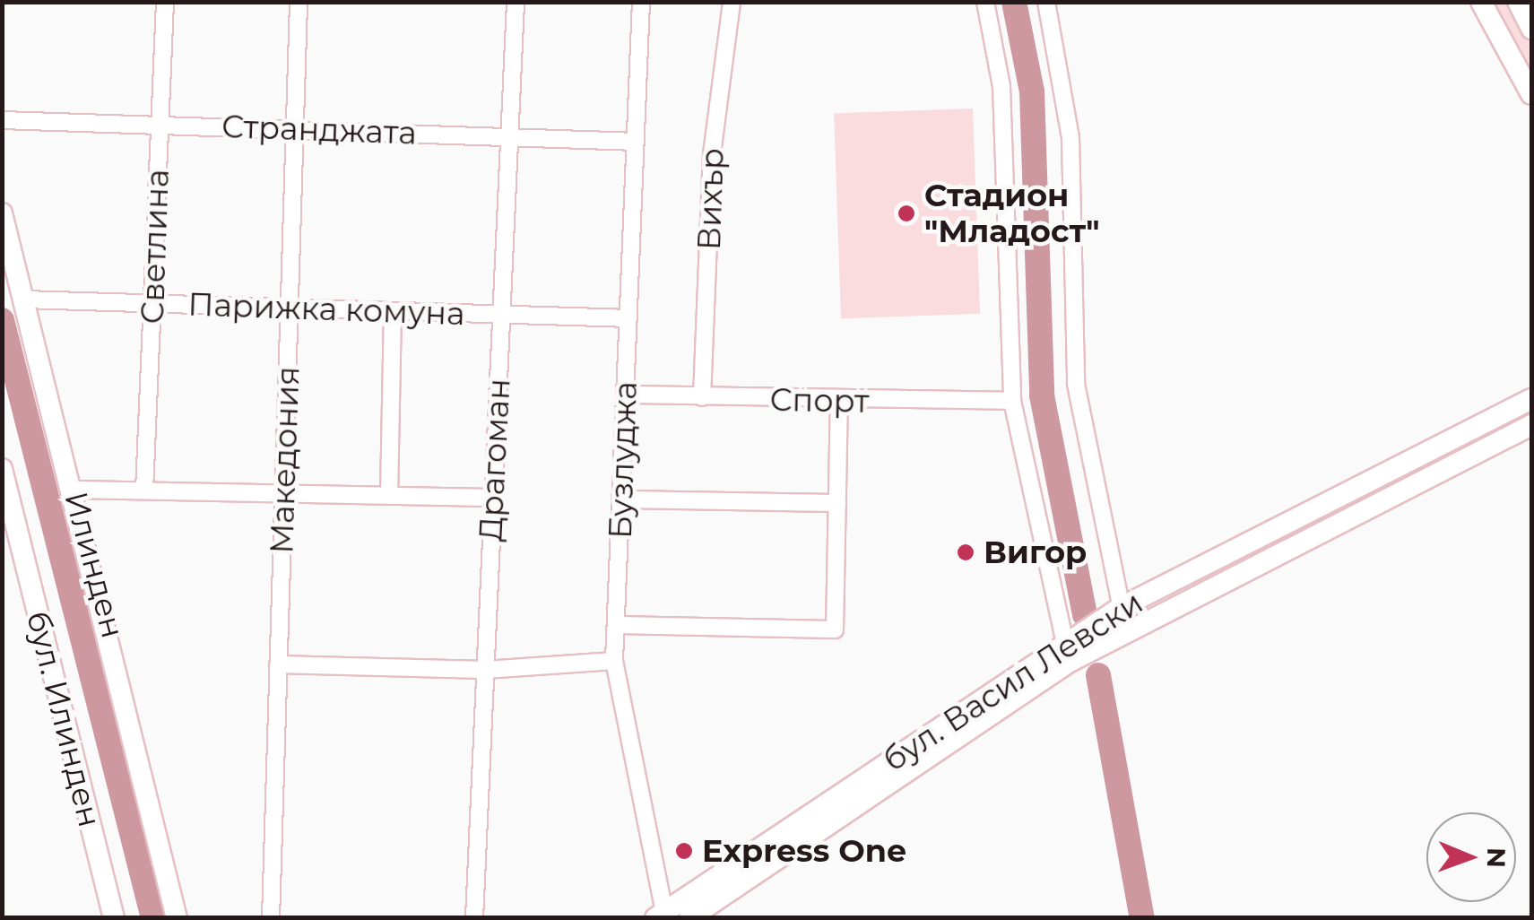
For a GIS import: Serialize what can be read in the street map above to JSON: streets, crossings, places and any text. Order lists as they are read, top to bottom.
{
  "streets": {
    "main road": ["Илинден", "бул. Васил Левски", "бул. Илинден"],
    "street": [
      "Странджата",
      "Вихър",
      "Светлина",
      "Парижка комуна",
      "Спорт",
      "Македония",
      "Драгоман",
      "Бузлуджа"
    ]
  },
  "crossings": [
    ["Странджата", "Светлина"],
    ["Странджата", "Македония"],
    ["Странджата", "Драгоман"],
    ["Странджата", "Бузлуджа"],
    ["Вихър", "Спорт"],
    ["Светлина", "Парижка комуна"],
    ["Парижка комуна", "Македония"],
    ["Парижка комуна", "Драгоман"],
    ["Парижка комуна", "Бузлуджа"],
    ["Парижка комуна", "Илинден"],
    ["Спорт", "Бузлуджа"],
    ["Бузлуджа", "бул. Васил Левски"]
  ],
  "places": ["Стадион \"Младост\"", "Вигор", "Express One"],
  "north": "right"
}
